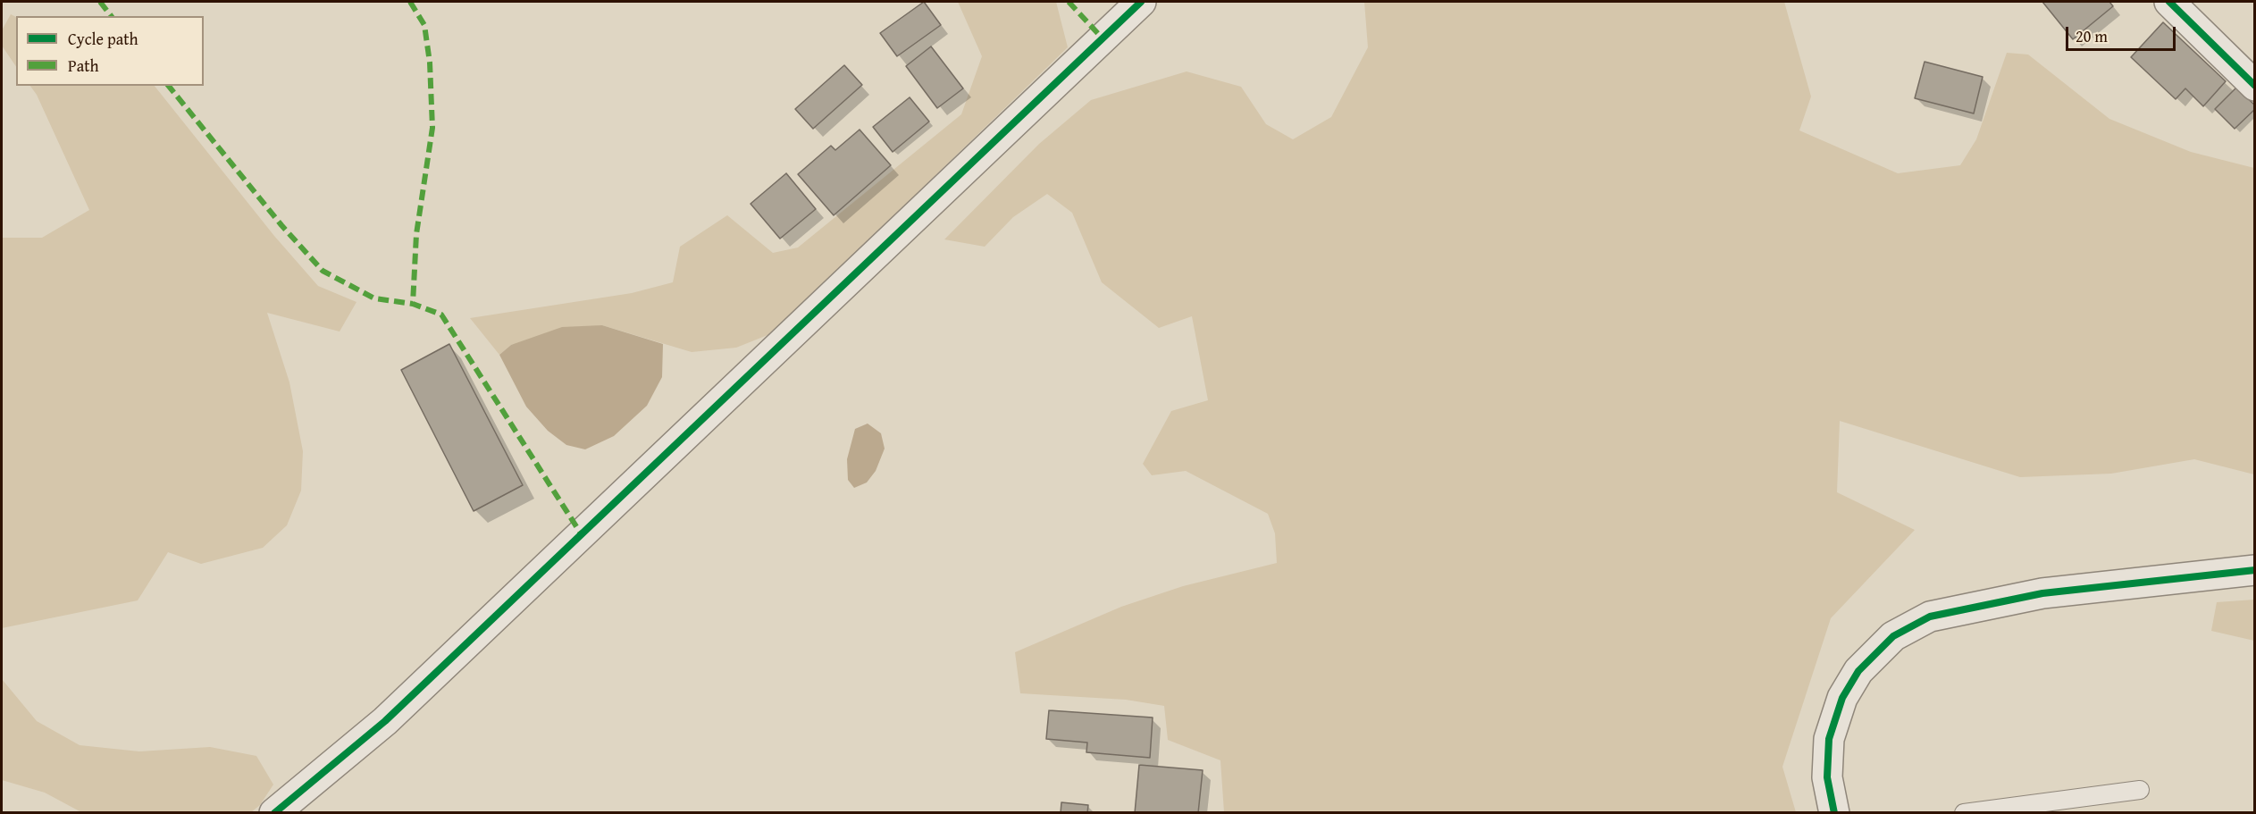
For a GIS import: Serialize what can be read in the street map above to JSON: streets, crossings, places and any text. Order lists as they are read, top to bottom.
{
  "legend": ["Cycle path", "Path"],
  "scale_bar": "20 m"
}
